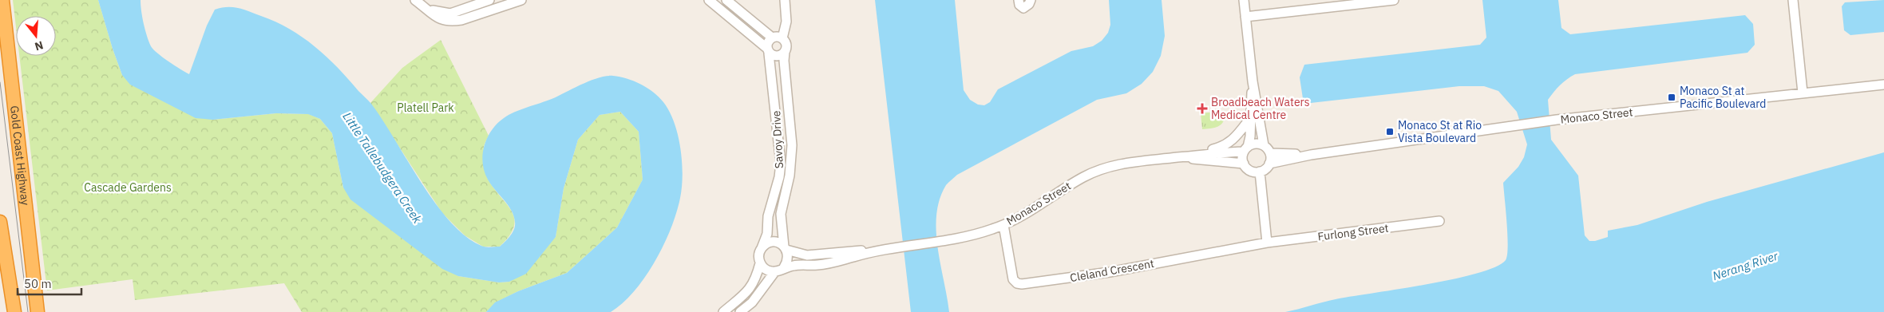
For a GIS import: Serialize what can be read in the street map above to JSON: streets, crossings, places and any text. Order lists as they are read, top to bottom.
{
  "streets": {
    "highway": ["Gold Coast Highway"],
    "street": [
      "Monaco Street",
      "Savoy Drive",
      "Furlong Street",
      "Cleland Crescent"
    ]
  },
  "crossings": [
    ["Monaco Street", "Savoy Drive"],
    ["Monaco Street", "Cleland Crescent"],
    ["Furlong Street", "Cleland Crescent"]
  ],
  "water": ["Little Tallebudgera Creek", "Nerang River"],
  "parks": ["Platell Park", "Cascade Gardens"],
  "places": {
    "transit": ["Monaco St at Pacific Boulevard", "Monaco St at Rio Vista Boulevard"],
    "health": ["Broadbeach Waters Medical Centre"]
  },
  "scale_bar": "50 m",
  "north": "bottom"
}
